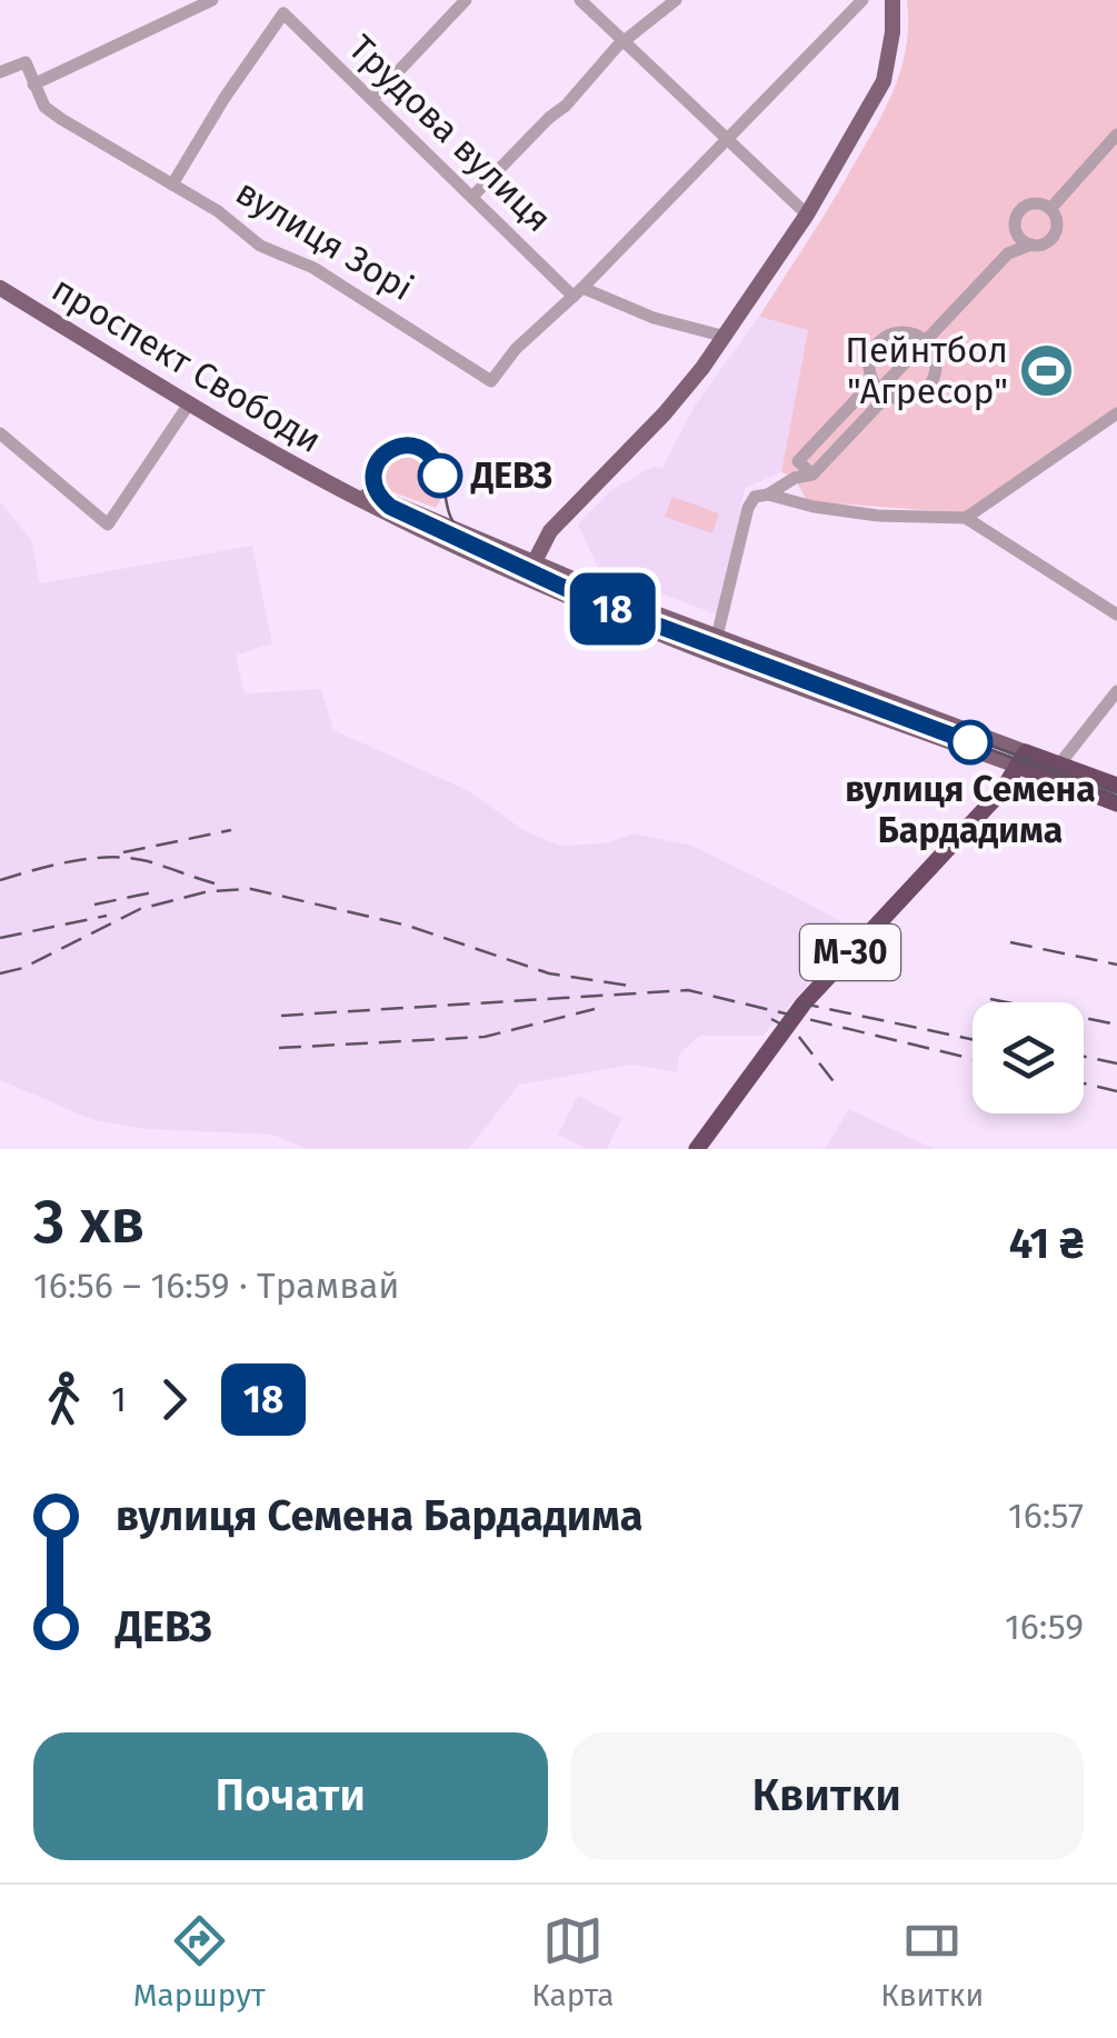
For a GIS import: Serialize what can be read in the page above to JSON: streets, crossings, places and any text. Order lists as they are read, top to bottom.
{
  "streets": {
    "highway": ["проспект Свободи", "М-30"],
    "street": ["Трудова вулиця", "вулиця Зорі"]
  },
  "crossings": [
    ["Трудова вулиця", "вулиця Зорі"],
    ["проспект Свободи", "М-30"]
  ],
  "places": {
    "sports": ["Пейнтбол \"Агресор\""],
    "other": ["ДЕВЗ", "вулиця Семена Бардадима"]
  },
  "lines": ["tram line 18"],
  "page": {
    "on_map": "18",
    "heading": ["3 хв", "16:56 – 16:59 · Трамвай", "41 ₴"],
    "legs": ["1", "18"],
    "list": [
      {
        "name": "вулиця Семена Бардадима",
        "value": "16:57"
      },
      {
        "name": "ДЕВЗ",
        "value": "16:59"
      }
    ],
    "buttons": ["Почати", "Квитки"],
    "tabs": ["Маршрут", "Карта", "Квитки"]
  }
}
